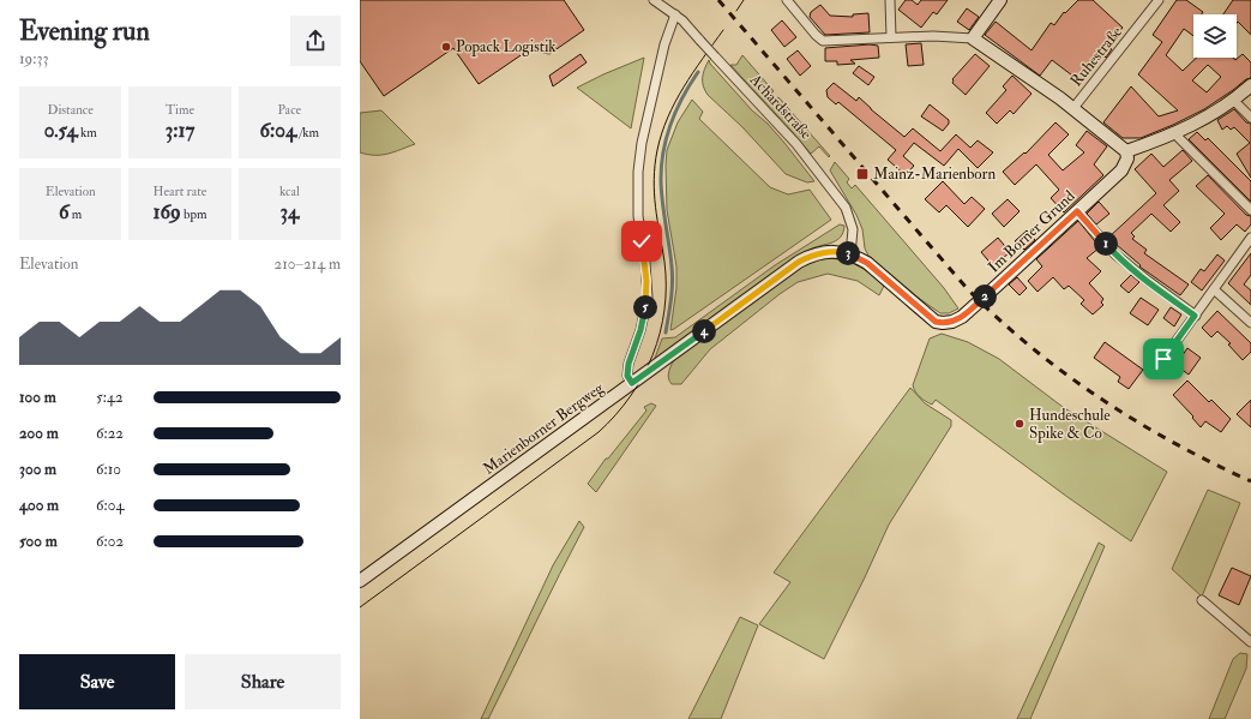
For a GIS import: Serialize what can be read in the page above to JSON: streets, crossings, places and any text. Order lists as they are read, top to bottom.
{
  "streets": {
    "street": [
      "Ruhestraße",
      "Achardstraße",
      "Im Borner Grund",
      "Marienborner Bergweg"
    ]
  },
  "crossings": [
    ["Achardstraße", "Marienborner Bergweg"],
    ["Im Borner Grund", "Marienborner Bergweg"]
  ],
  "places": {
    "other": ["Popack Logistik", "Hundeschule Spike & Co"],
    "transit": ["Mainz-Marienborn"]
  },
  "page": {
    "heading": ["Evening run", "19:33"],
    "stats": [
      ["Distance", "0.54 km"],
      ["Time", "3:17"],
      ["Pace", "6:04 /km"],
      ["Elevation", "6 m"],
      ["Heart rate", "169 bpm"],
      ["kcal", "34"]
    ],
    "pins": [
      "1",
      "3",
      "2",
      "5",
      "4"
    ],
    "chart": ["Elevation", "210–214 m"],
    "list": [
      {
        "name": "100 m",
        "note": "5:42"
      },
      {
        "name": "200 m",
        "note": "6:22"
      },
      {
        "name": "300 m",
        "note": "6:10"
      },
      {
        "name": "400 m",
        "note": "6:04"
      },
      {
        "name": "500 m",
        "note": "6:02"
      }
    ],
    "buttons": ["Save", "Share"]
  }
}
